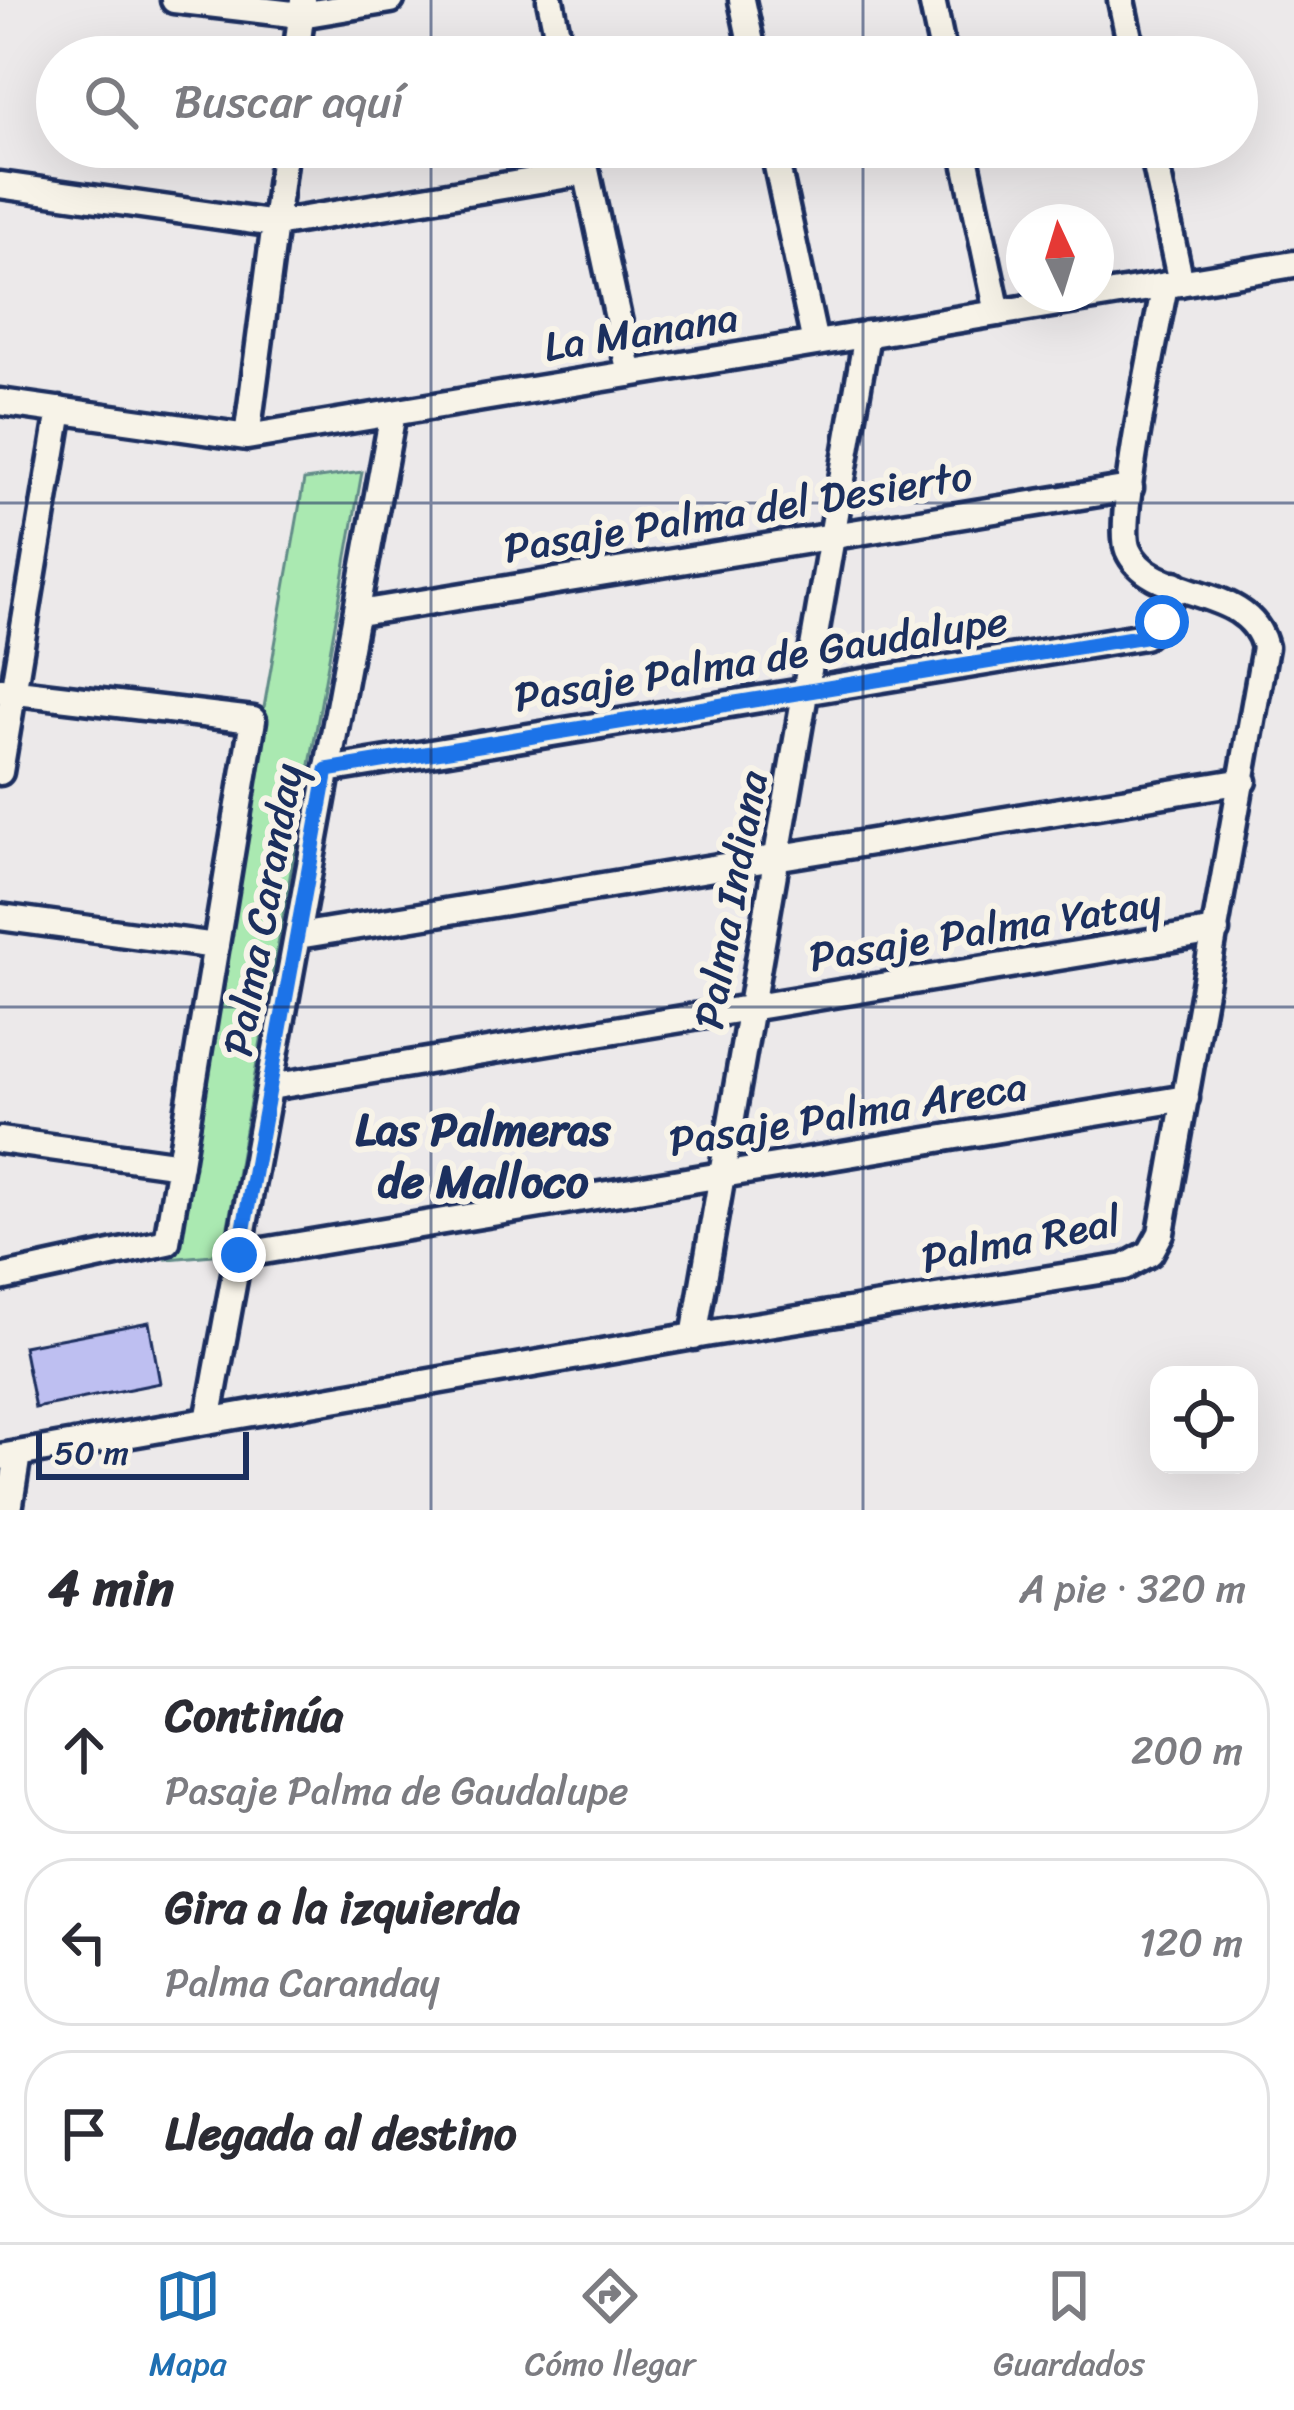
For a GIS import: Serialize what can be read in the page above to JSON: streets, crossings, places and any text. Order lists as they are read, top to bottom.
{
  "streets": {
    "street": [
      "La Manana",
      "Pasaje Palma del Desierto",
      "Pasaje Palma de Gaudalupe",
      "Palma Indiana",
      "Palma Caranday",
      "Pasaje Palma Yatay",
      "Pasaje Palma Areca",
      "Palma Real"
    ]
  },
  "crossings": [
    ["La Manana", "Palma Indiana"],
    ["La Manana", "Palma Caranday"],
    ["La Manana", "Palma Real"],
    ["Pasaje Palma del Desierto", "Palma Indiana"],
    ["Pasaje Palma del Desierto", "Palma Caranday"],
    ["Pasaje Palma del Desierto", "Palma Real"],
    ["Pasaje Palma de Gaudalupe", "Palma Indiana"],
    ["Pasaje Palma de Gaudalupe", "Palma Caranday"],
    ["Pasaje Palma de Gaudalupe", "Palma Real"],
    ["Palma Indiana", "Pasaje Palma Yatay"],
    ["Palma Indiana", "Pasaje Palma Areca"],
    ["Palma Indiana", "Palma Real"],
    ["Palma Caranday", "Pasaje Palma Yatay"],
    ["Palma Caranday", "Pasaje Palma Areca"],
    ["Palma Caranday", "Palma Real"],
    ["Pasaje Palma Yatay", "Palma Real"],
    ["Pasaje Palma Areca", "Palma Real"]
  ],
  "districts": ["Las Palmeras de Malloco"],
  "scale_bar": "50 m",
  "north": "top",
  "page": {
    "search": "Buscar aquí",
    "scale": "50 m",
    "heading": ["4 min", "A pie · 320 m"],
    "list": [
      ["Continúa", "Pasaje Palma de Gaudalupe", "200 m"],
      ["Gira a la izquierda", "Palma Caranday", "120 m"],
      "Llegada al destino"
    ],
    "nav": ["Mapa", "Cómo llegar", "Guardados"]
  }
}
